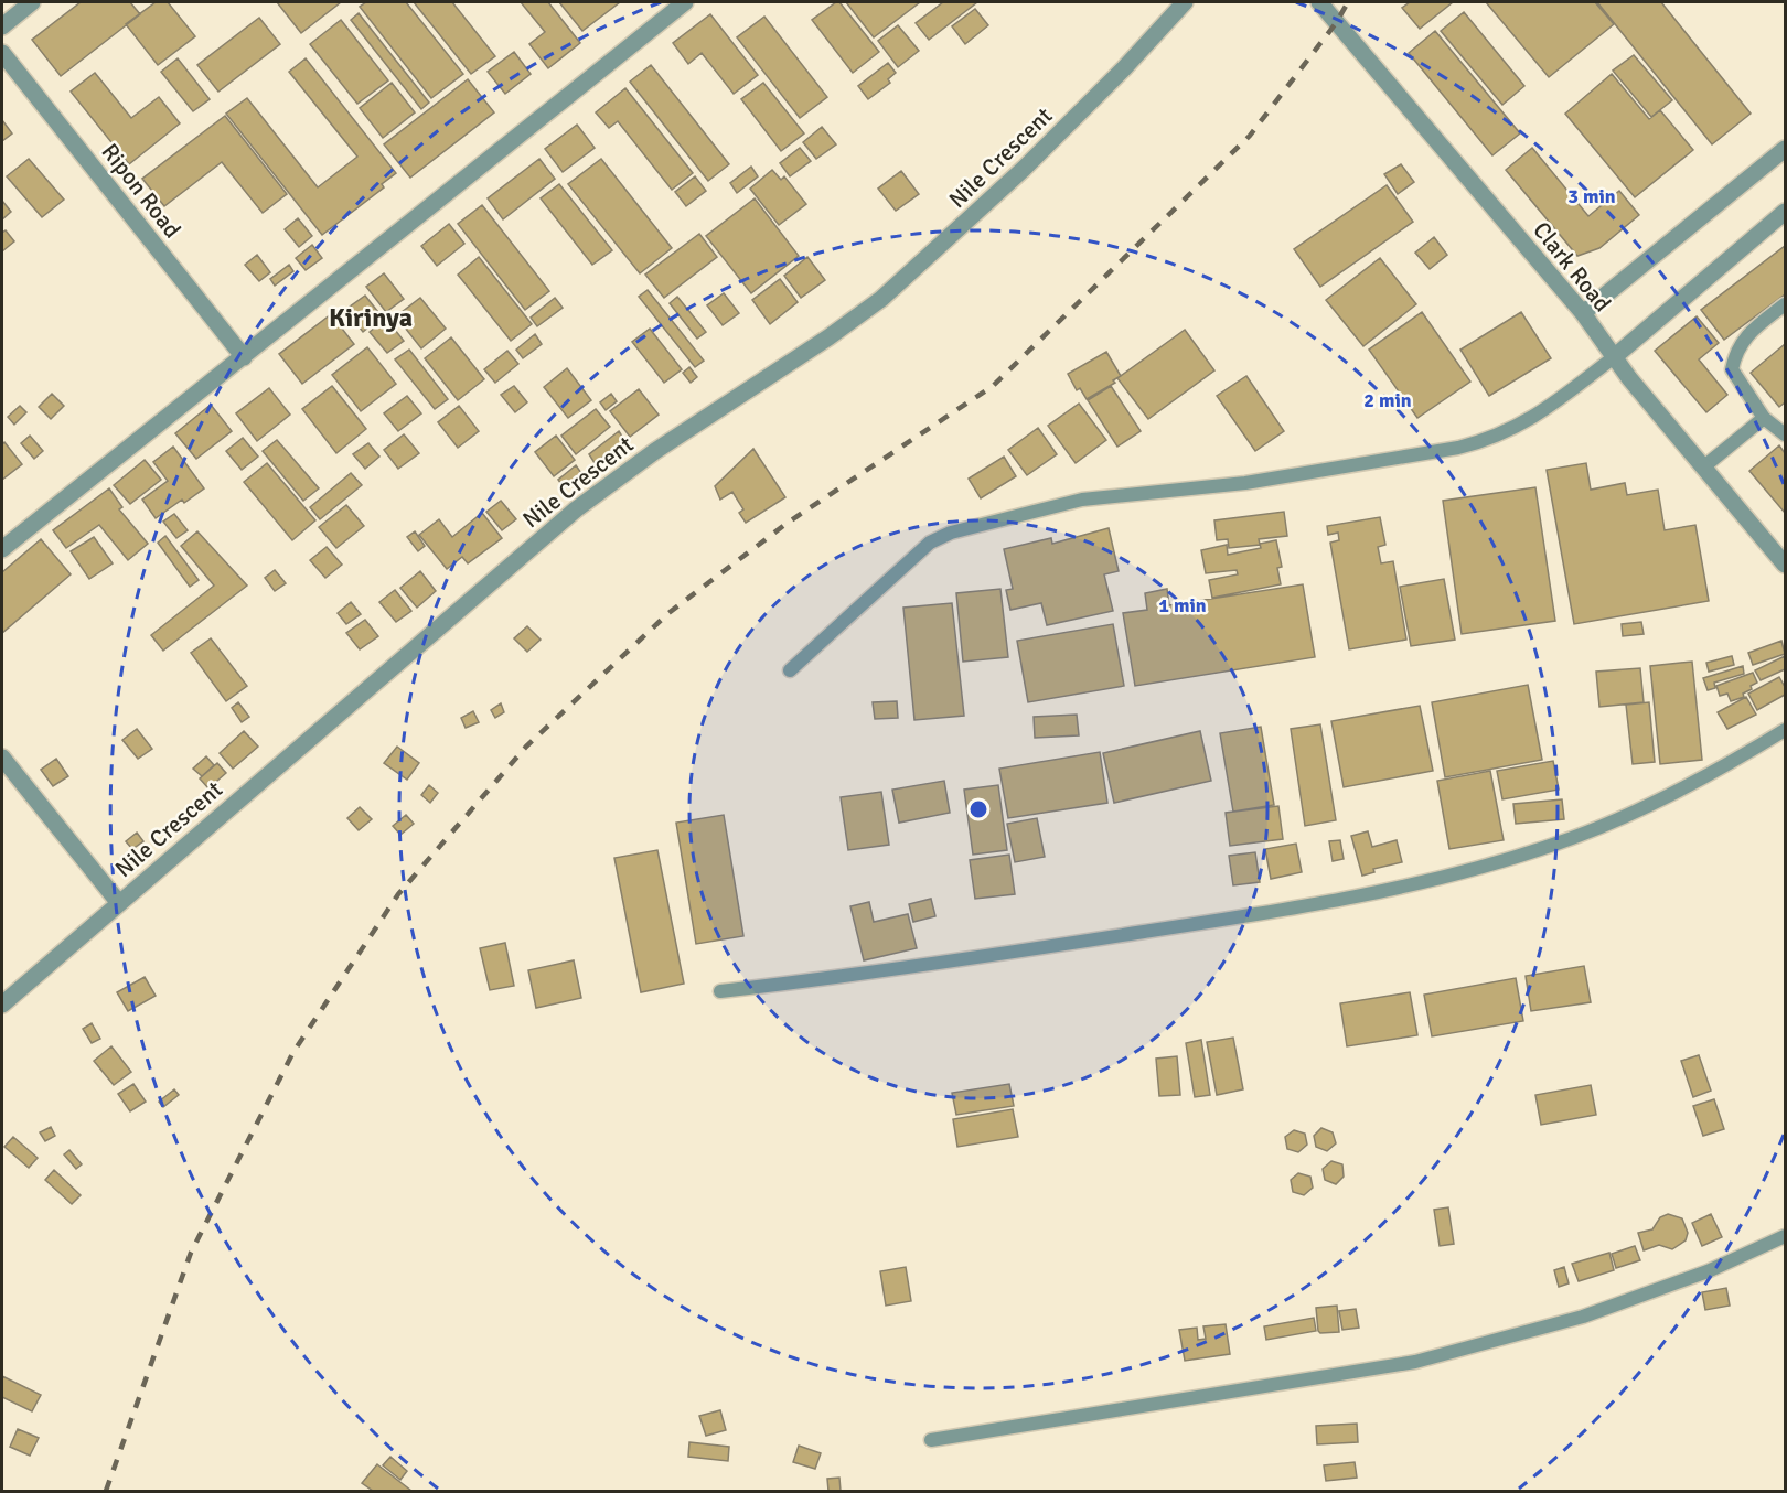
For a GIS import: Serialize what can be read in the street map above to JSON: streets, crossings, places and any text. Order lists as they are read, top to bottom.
{
  "streets": {
    "street": ["Nile Crescent", "Ripon Road", "Clark Road"]
  },
  "districts": ["Kirinya"],
  "rings": ["3 min", "2 min", "1 min"]
}
